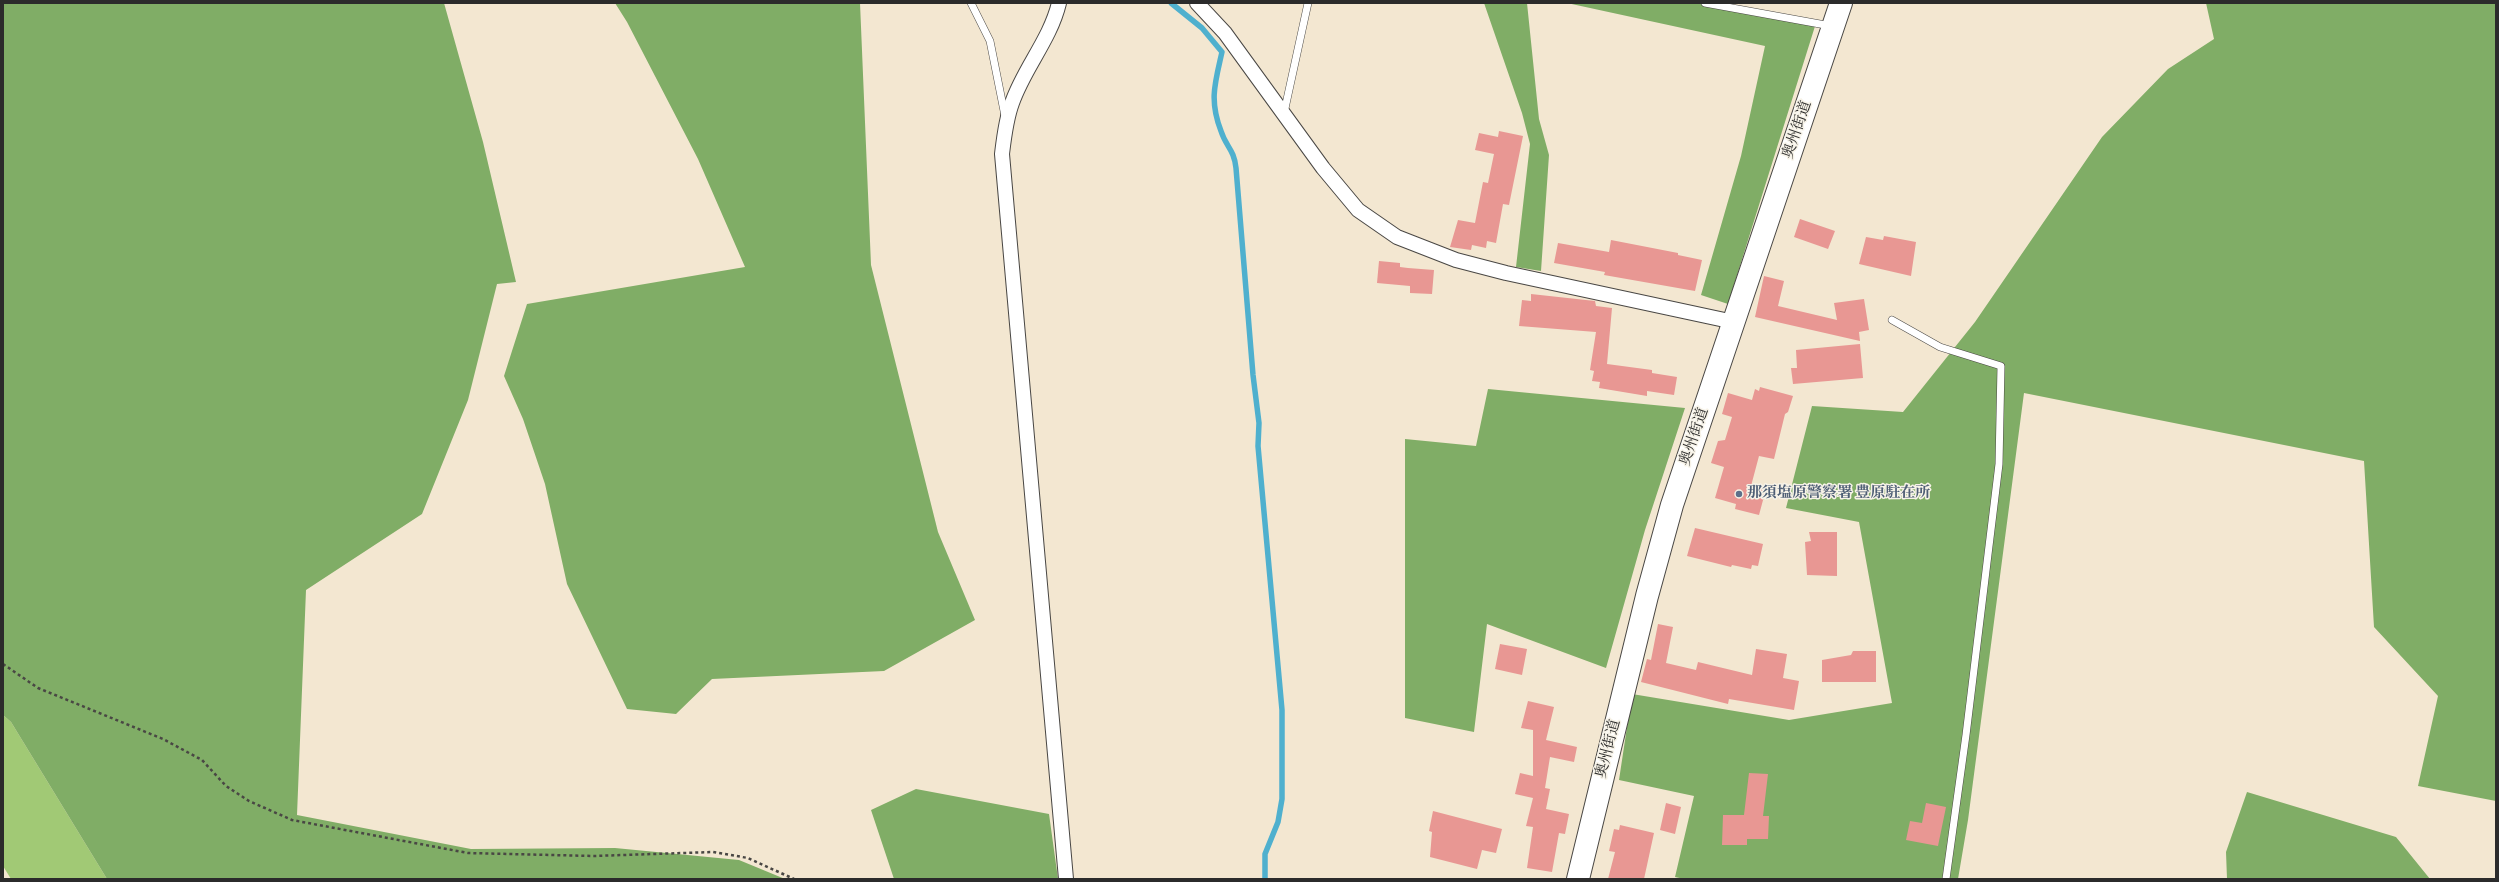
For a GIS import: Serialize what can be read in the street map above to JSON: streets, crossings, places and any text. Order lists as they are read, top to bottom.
{
  "streets": {
    "highway": ["奥州街道"]
  },
  "places": ["那須塩原警察署 豊原駐在所"]
}
